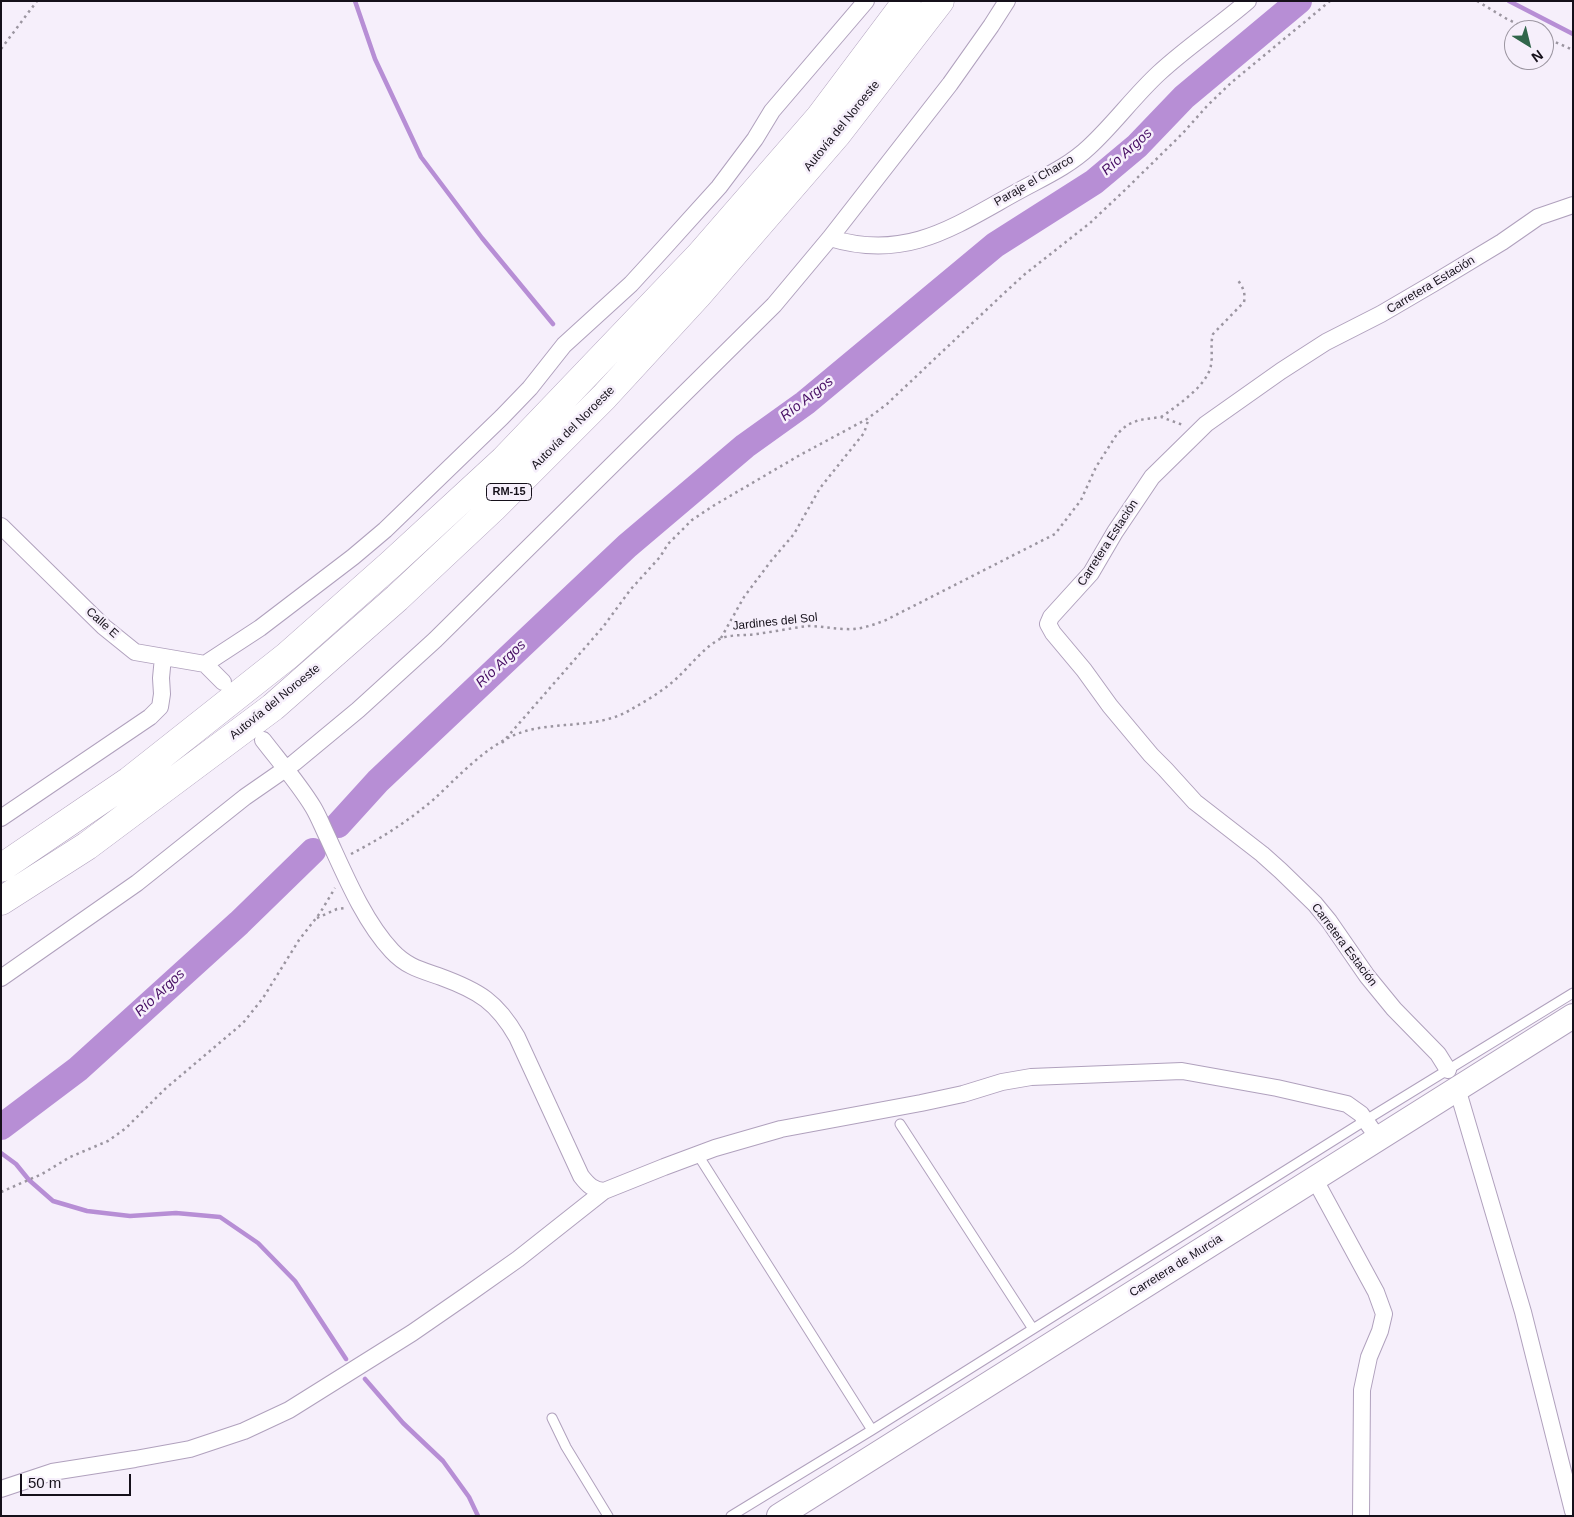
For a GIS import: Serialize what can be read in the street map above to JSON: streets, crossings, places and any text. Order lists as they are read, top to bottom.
{
  "streets": {
    "highway": ["Autovía del Noroeste", "RM-15"],
    "main road": ["Carretera de Murcia"],
    "street": ["Paraje el Charco", "Carretera Estación", "Calle E"],
    "path": ["Jardines del Sol"]
  },
  "crossings": [
    ["Carretera Estación", "Jardines del Sol"],
    ["Carretera Estación", "Carretera de Murcia"]
  ],
  "water": ["Río Argos"],
  "scale_bar": "50 m",
  "north": "bottom right"
}
